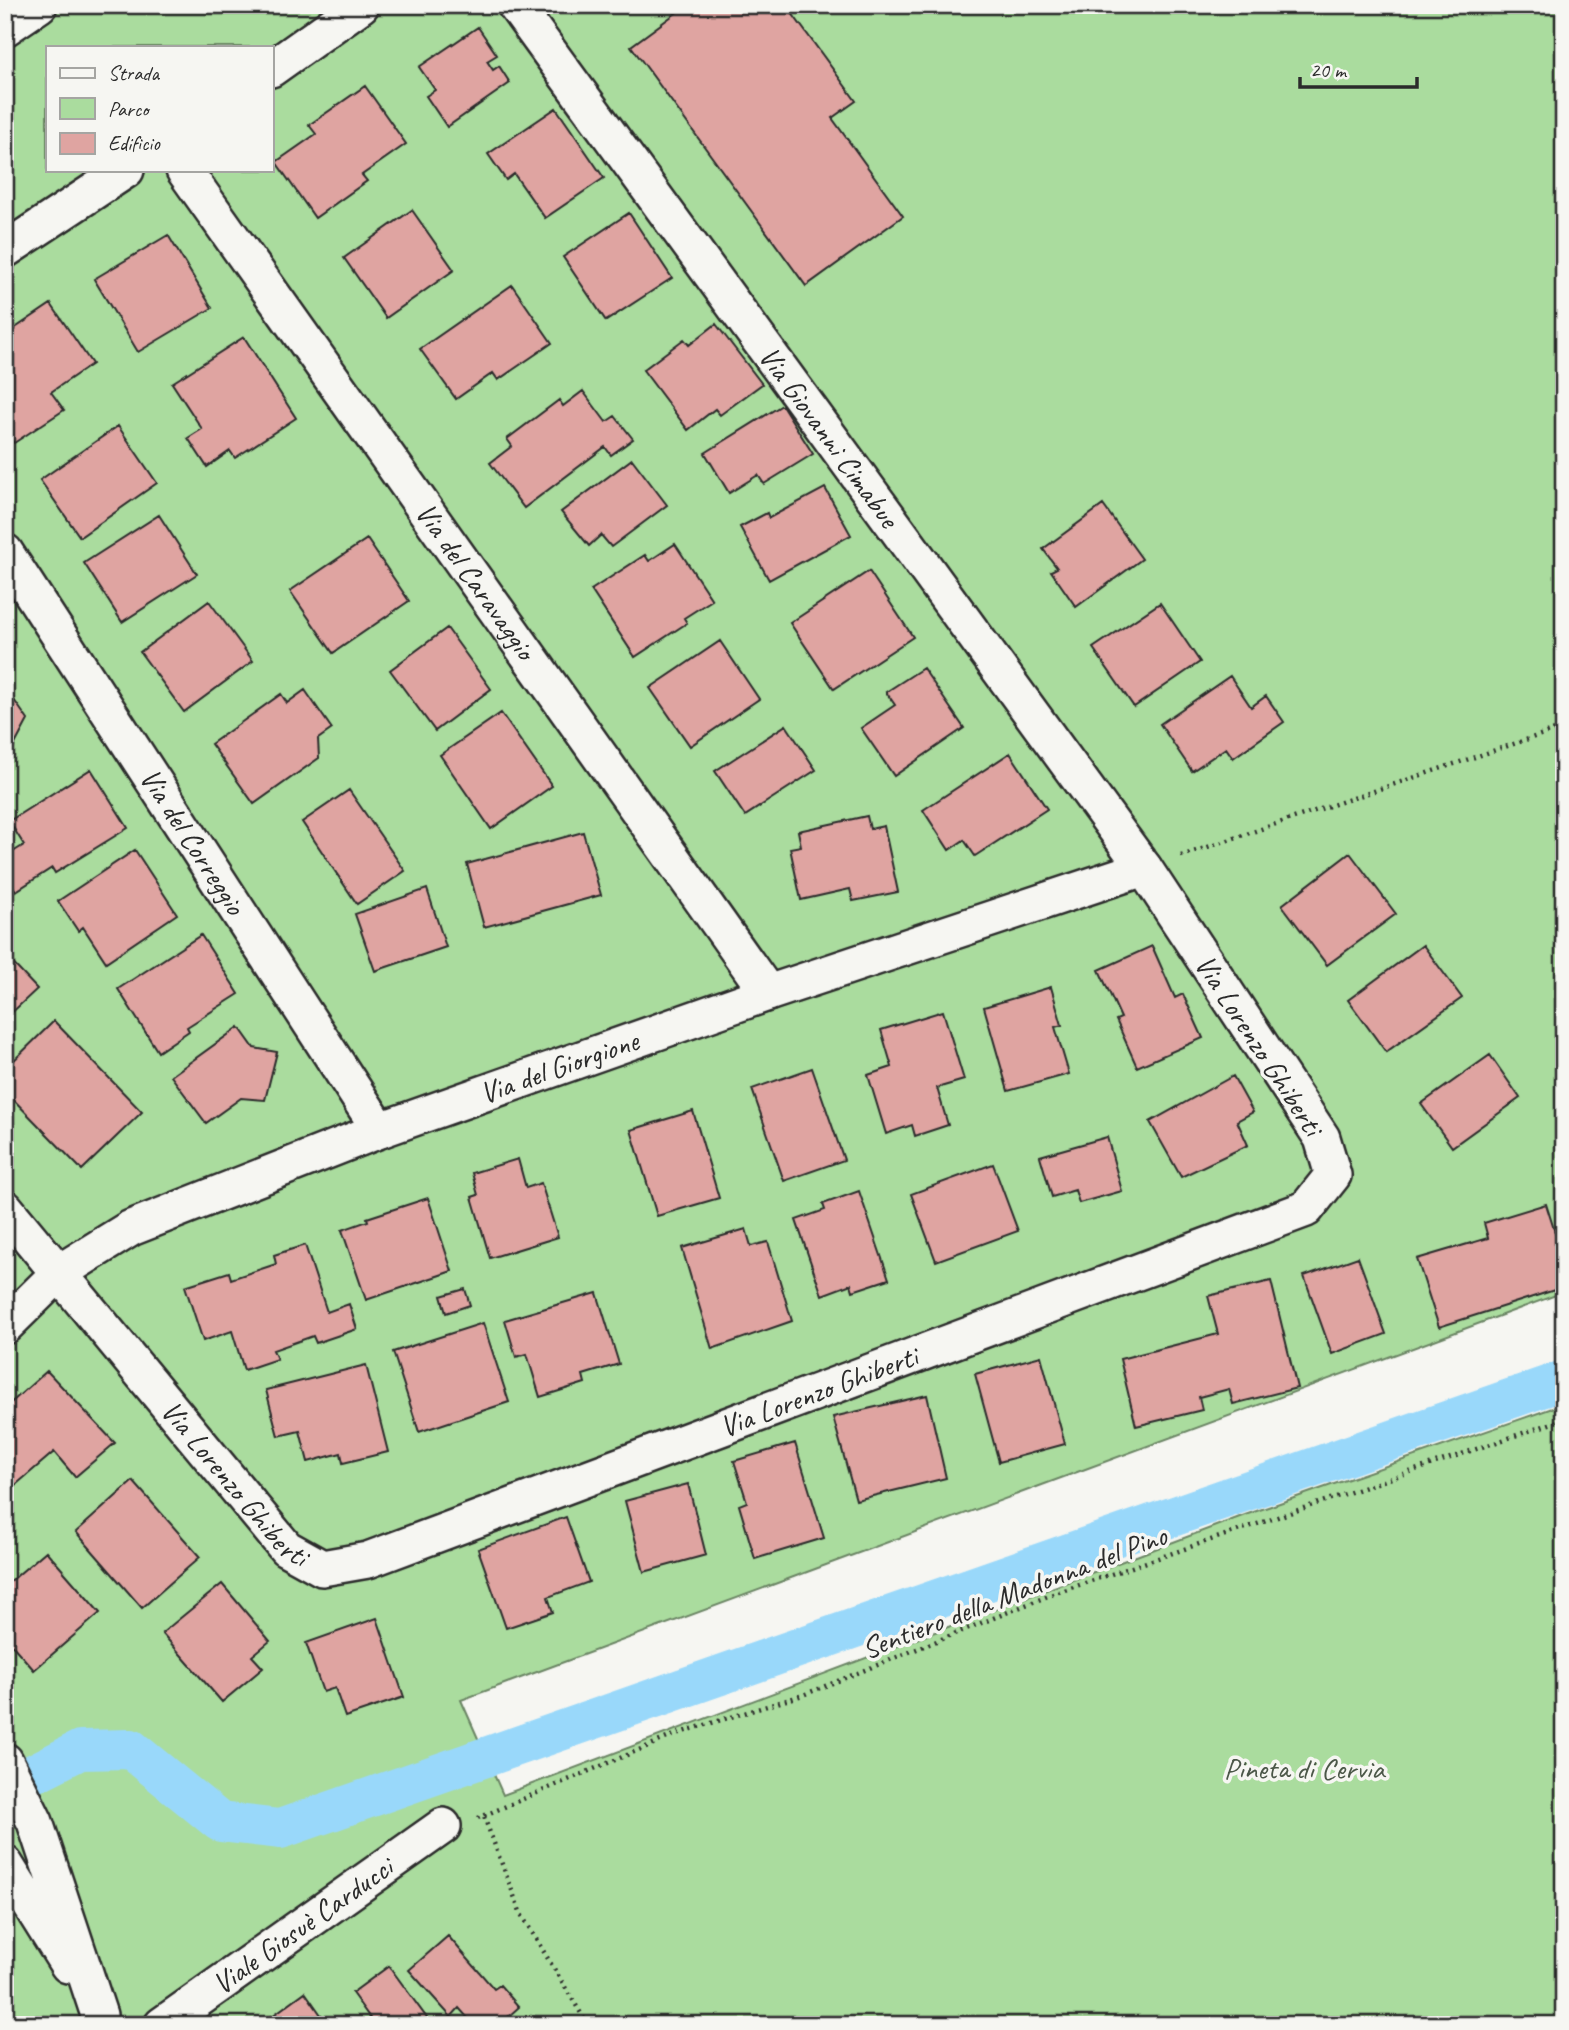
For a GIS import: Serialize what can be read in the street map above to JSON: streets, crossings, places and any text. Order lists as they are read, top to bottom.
{
  "streets": {
    "street": [
      "Via Giovanni Cimabue",
      "Via del Caravaggio",
      "Via del Correggio",
      "Via Lorenzo Ghiberti",
      "Via del Giorgione",
      "Viale Giosuè Carducci"
    ],
    "path": ["Sentiero della Madonna del Pino"]
  },
  "crossings": [
    ["Via Giovanni Cimabue", "Via Lorenzo Ghiberti"],
    ["Via Giovanni Cimabue", "Via del Giorgione"],
    ["Via del Caravaggio", "Via del Giorgione"],
    ["Via del Correggio", "Via del Giorgione"],
    ["Via Lorenzo Ghiberti", "Via del Giorgione"]
  ],
  "parks": ["Pineta di Cervia"],
  "legend": ["Strada", "Parco", "Edificio"],
  "scale_bar": "20 m"
}
